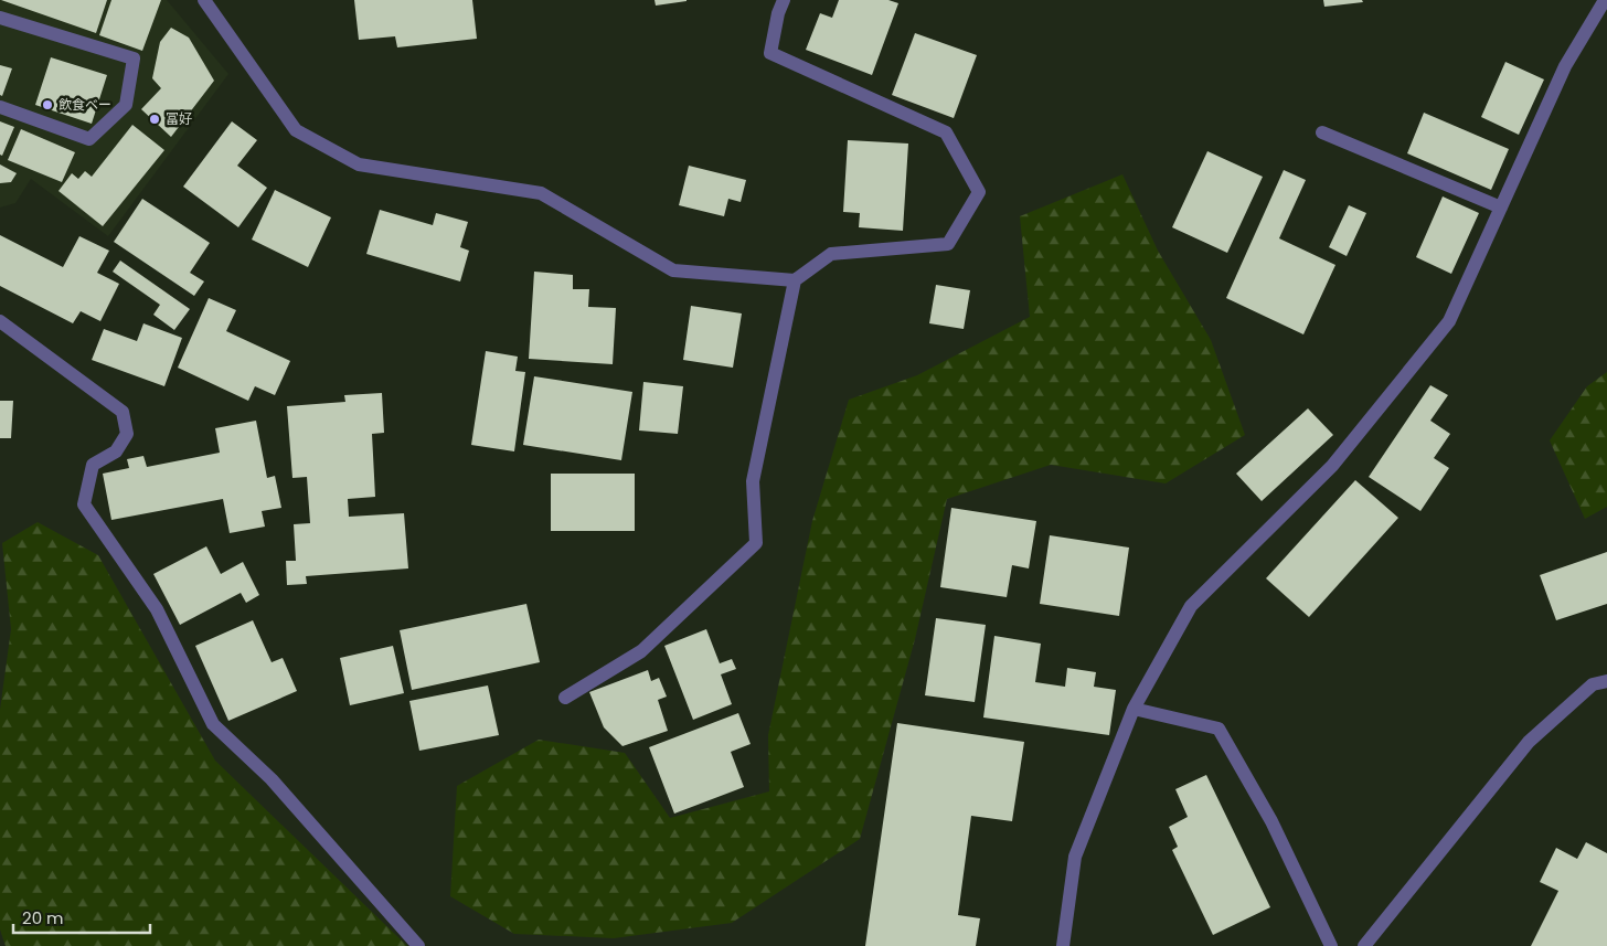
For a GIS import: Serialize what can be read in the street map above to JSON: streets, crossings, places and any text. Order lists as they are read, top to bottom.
{
  "places": ["飲食ベー", "冨好"],
  "scale_bar": "20 m"
}
